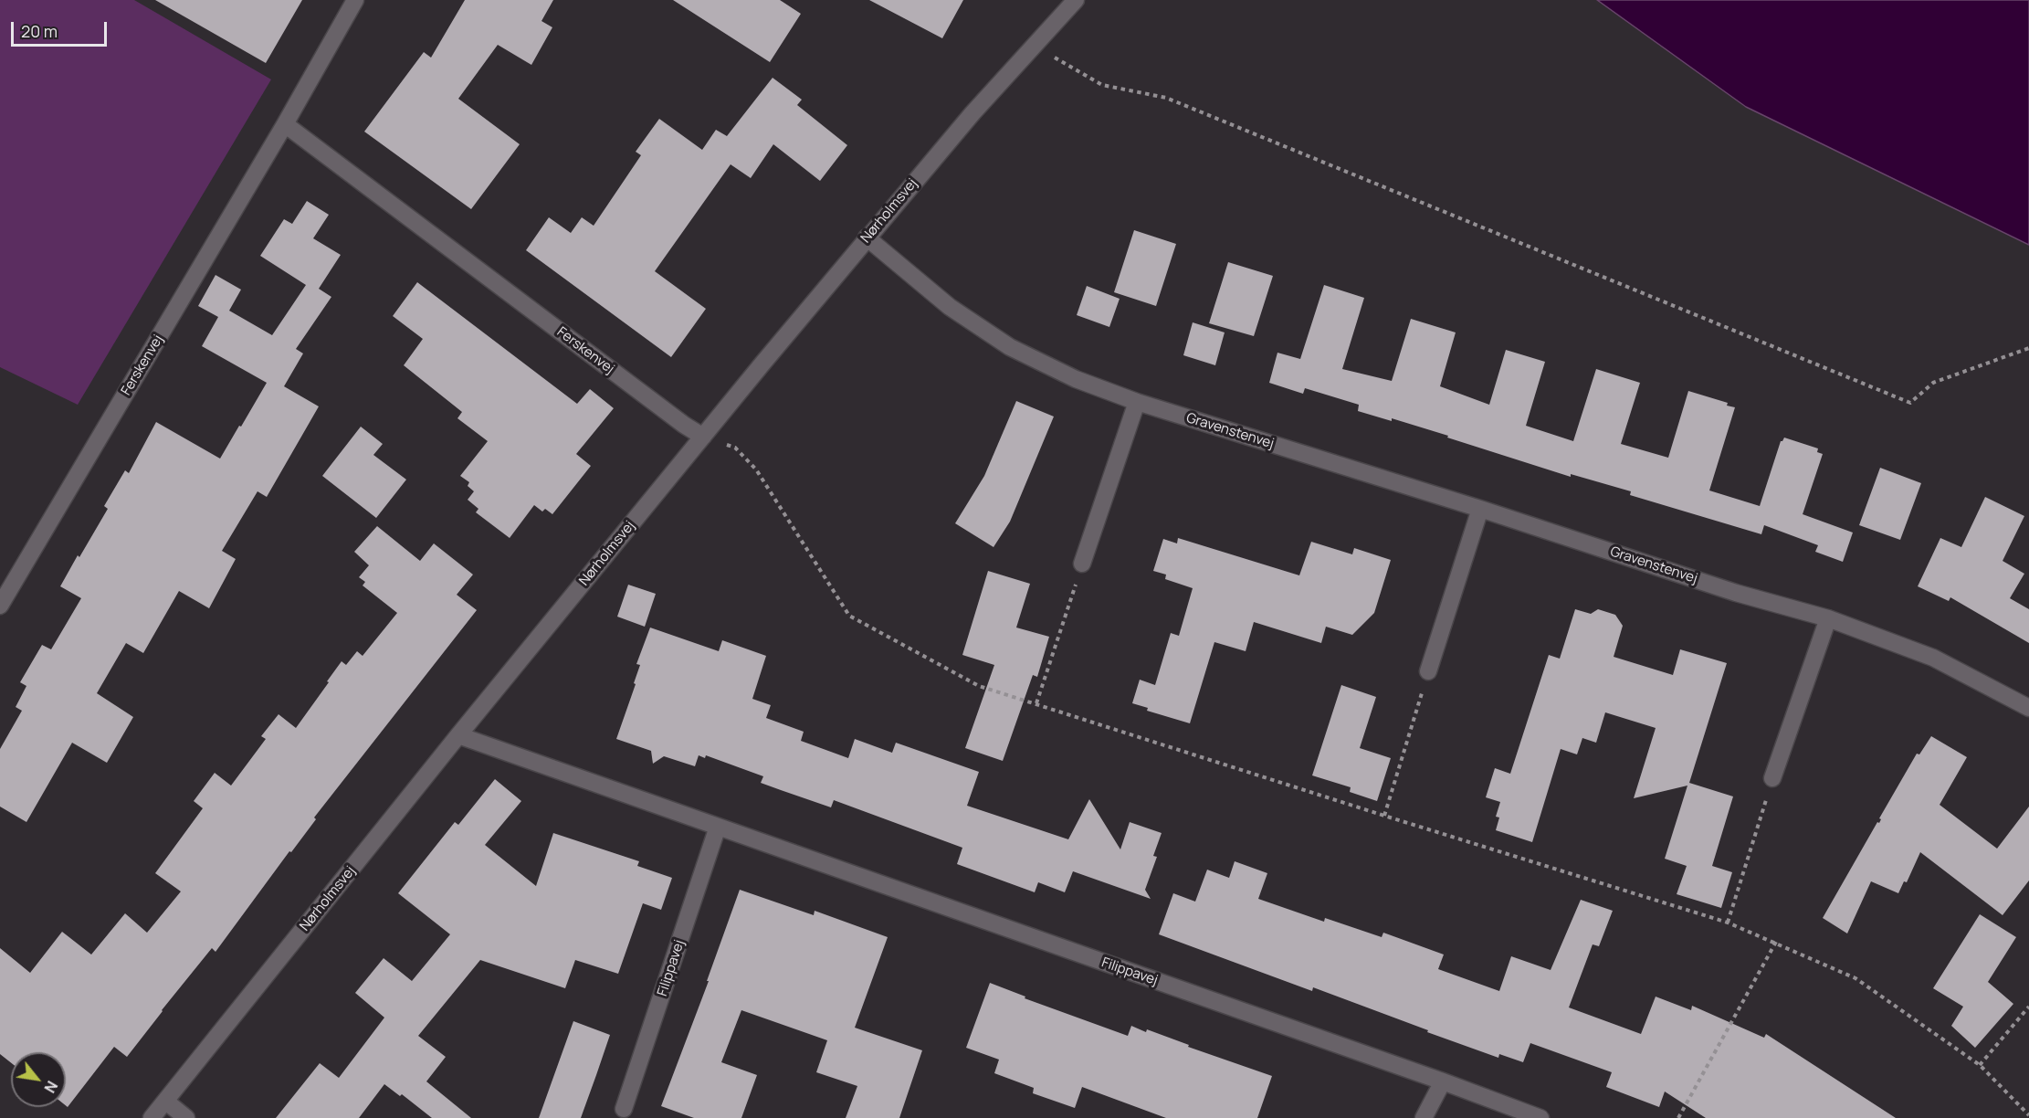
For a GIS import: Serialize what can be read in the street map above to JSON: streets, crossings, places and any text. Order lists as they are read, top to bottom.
{
  "streets": {
    "street": [
      "Nørholmsvej",
      "Ferskenvej",
      "Gravenstenvej",
      "Filippavej"
    ]
  },
  "crossings": [
    ["Nørholmsvej", "Ferskenvej"],
    ["Nørholmsvej", "Gravenstenvej"],
    ["Nørholmsvej", "Filippavej"]
  ],
  "scale_bar": "20 m",
  "north": "bottom right"
}
